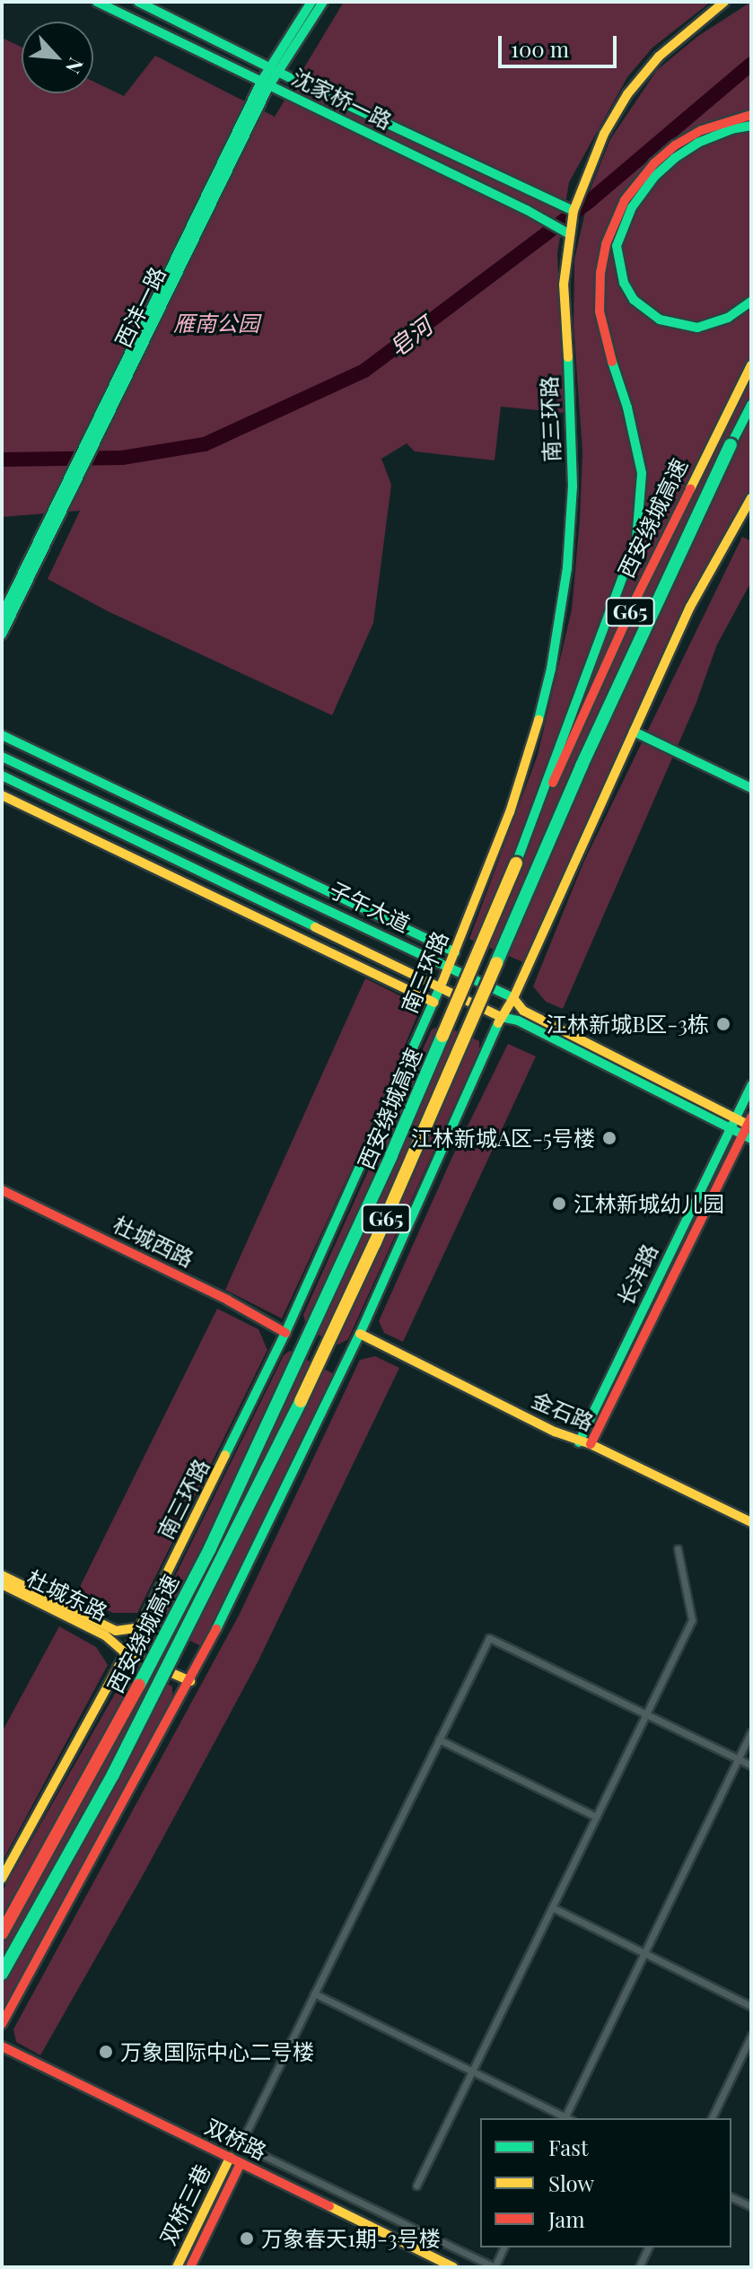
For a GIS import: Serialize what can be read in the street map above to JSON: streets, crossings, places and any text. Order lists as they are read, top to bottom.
{
  "streets": {
    "main road": [
      "沈家桥一路",
      "西沣一路",
      "南三环路",
      "西安绕城高速",
      "G65",
      "子午大道",
      "杜城西路",
      "长沣路",
      "金石路",
      "杜城东路",
      "双桥路",
      "双桥三巷"
    ]
  },
  "crossings": [
    ["沈家桥一路", "西沣一路"],
    ["沈家桥一路", "南三环路"],
    ["南三环路", "子午大道"],
    ["南三环路", "杜城西路"],
    ["南三环路", "杜城东路"],
    ["子午大道", "长沣路"],
    ["长沣路", "金石路"],
    ["双桥路", "双桥三巷"]
  ],
  "water": ["皂河"],
  "parks": ["雁南公园"],
  "places": [
    "江林新城B区-3栋",
    "江林新城A区-5号楼",
    "江林新城幼儿园",
    "万象国际中心二号楼",
    "万象春天1期-3号楼"
  ],
  "legend": ["Fast", "Slow", "Jam"],
  "scale_bar": "100 m",
  "north": "bottom right"
}
